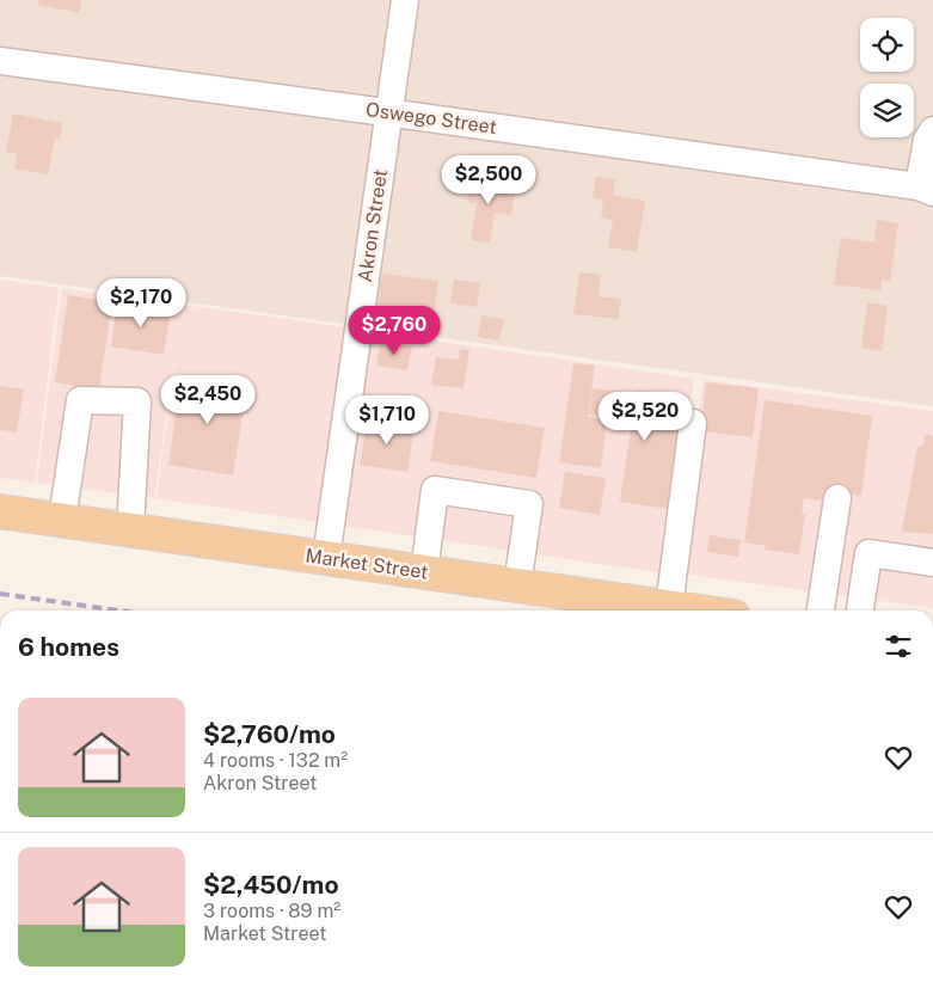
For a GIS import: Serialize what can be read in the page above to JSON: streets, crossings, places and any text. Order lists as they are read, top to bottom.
{
  "streets": {
    "main road": ["Market Street"],
    "street": ["Oswego Street", "Akron Street"]
  },
  "crossings": [
    ["Oswego Street", "Akron Street"],
    ["Akron Street", "Market Street"]
  ],
  "page": {
    "price": [
      "$2,500",
      "$2,170",
      "$2,760",
      "$2,450",
      "$2,520",
      "$1,710"
    ],
    "heading": "6 homes",
    "list": [
      {
        "name": "$2,760/mo",
        "note": "4 rooms · 132 m² · Akron Street"
      },
      {
        "name": "$2,450/mo",
        "note": "3 rooms · 89 m² · Market Street"
      }
    ]
  }
}
